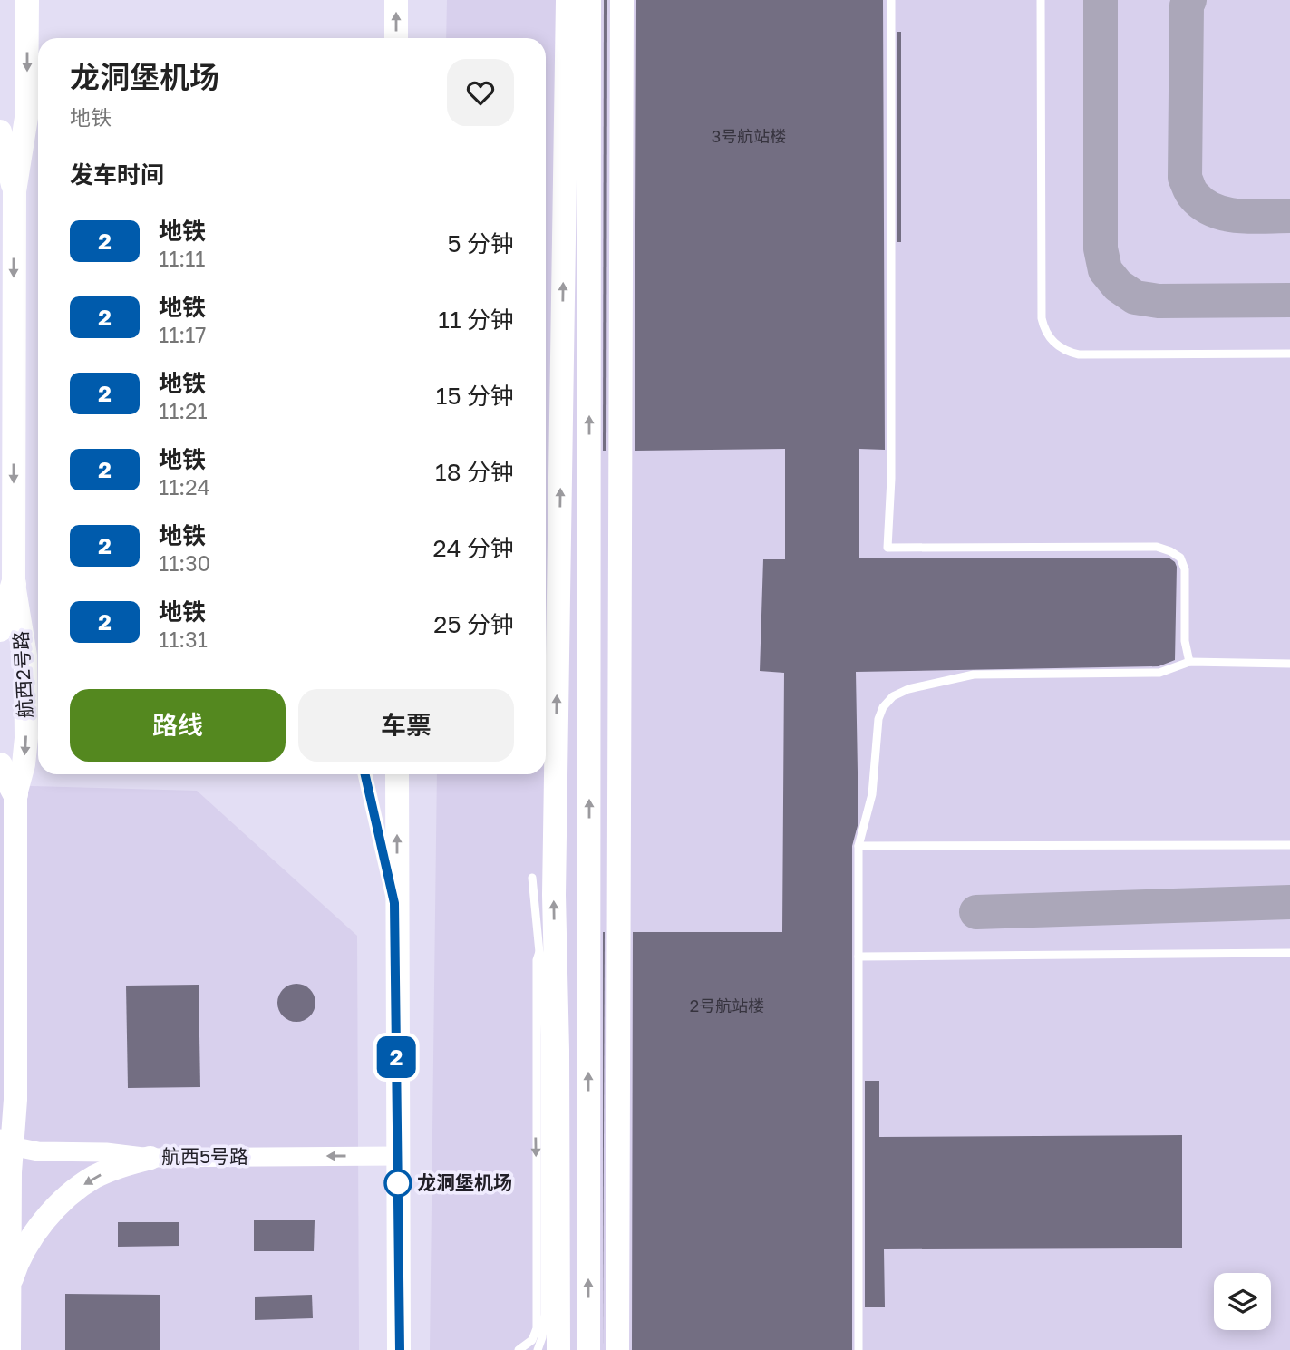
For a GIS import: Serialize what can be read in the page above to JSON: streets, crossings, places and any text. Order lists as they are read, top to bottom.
{
  "streets": {
    "main road": ["航西2号路"],
    "street": ["航西5号路"]
  },
  "crossings": [
    ["航西2号路", "航西5号路"]
  ],
  "one_way": ["航西2号路", "航西5号路"],
  "places": ["龙洞堡机场"],
  "lines": ["metro line 2"],
  "house_numbers": ["3号航站楼", "2号航站楼"],
  "page": {
    "on_map": "2",
    "heading": [
      ["龙洞堡机场", "地铁"],
      "发车时间"
    ],
    "list": [
      {
        "mark": "2",
        "name": "地铁",
        "note": "11:11",
        "value": "5 分钟"
      },
      {
        "mark": "2",
        "name": "地铁",
        "note": "11:17",
        "value": "11 分钟"
      },
      {
        "mark": "2",
        "name": "地铁",
        "note": "11:21",
        "value": "15 分钟"
      },
      {
        "mark": "2",
        "name": "地铁",
        "note": "11:24",
        "value": "18 分钟"
      },
      {
        "mark": "2",
        "name": "地铁",
        "note": "11:30",
        "value": "24 分钟"
      },
      {
        "mark": "2",
        "name": "地铁",
        "note": "11:31",
        "value": "25 分钟"
      }
    ],
    "buttons": ["路线", "车票"]
  }
}
